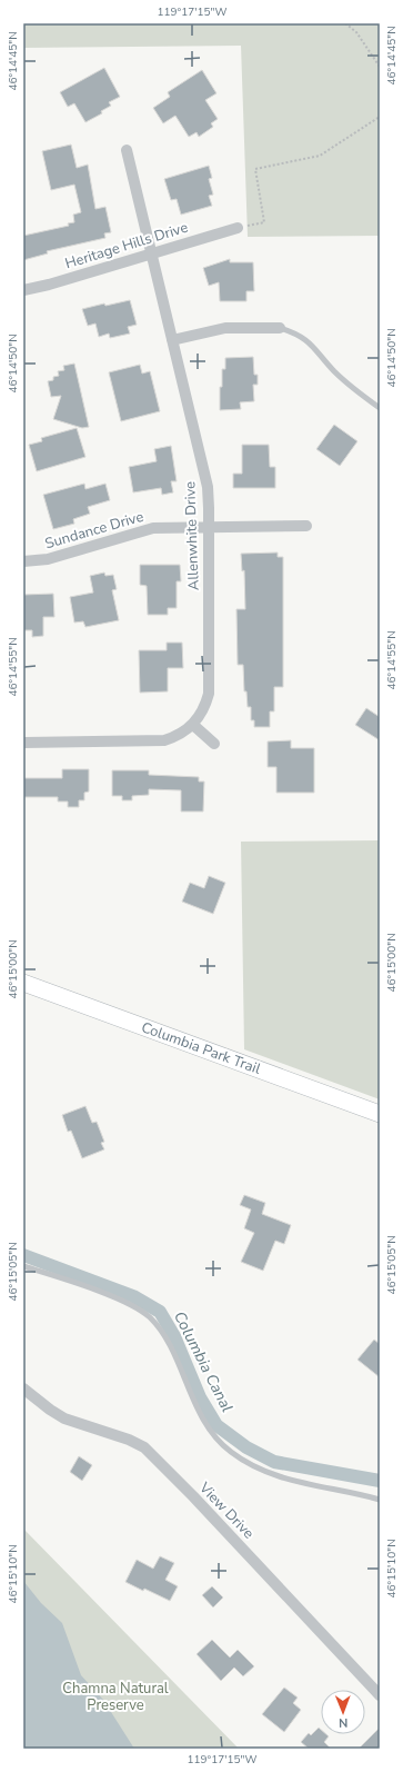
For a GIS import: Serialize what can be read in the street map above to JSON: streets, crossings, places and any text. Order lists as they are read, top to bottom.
{
  "streets": {
    "main road": ["Columbia Park Trail"],
    "street": [
      "Heritage Hills Drive",
      "Sundance Drive",
      "Allenwhite Drive",
      "View Drive"
    ]
  },
  "crossings": [
    ["Heritage Hills Drive", "Allenwhite Drive"],
    ["Sundance Drive", "Allenwhite Drive"]
  ],
  "water": ["Columbia Canal"],
  "parks": ["Chamna Natural Preserve"],
  "north": "bottom",
  "coordinates": [
    "119°17'15\"W",
    "46°14'45\"N",
    "46°14'50\"N",
    "46°14'55\"N",
    "46°15'00\"N",
    "46°15'05\"N",
    "46°15'10\"N"
  ]
}
